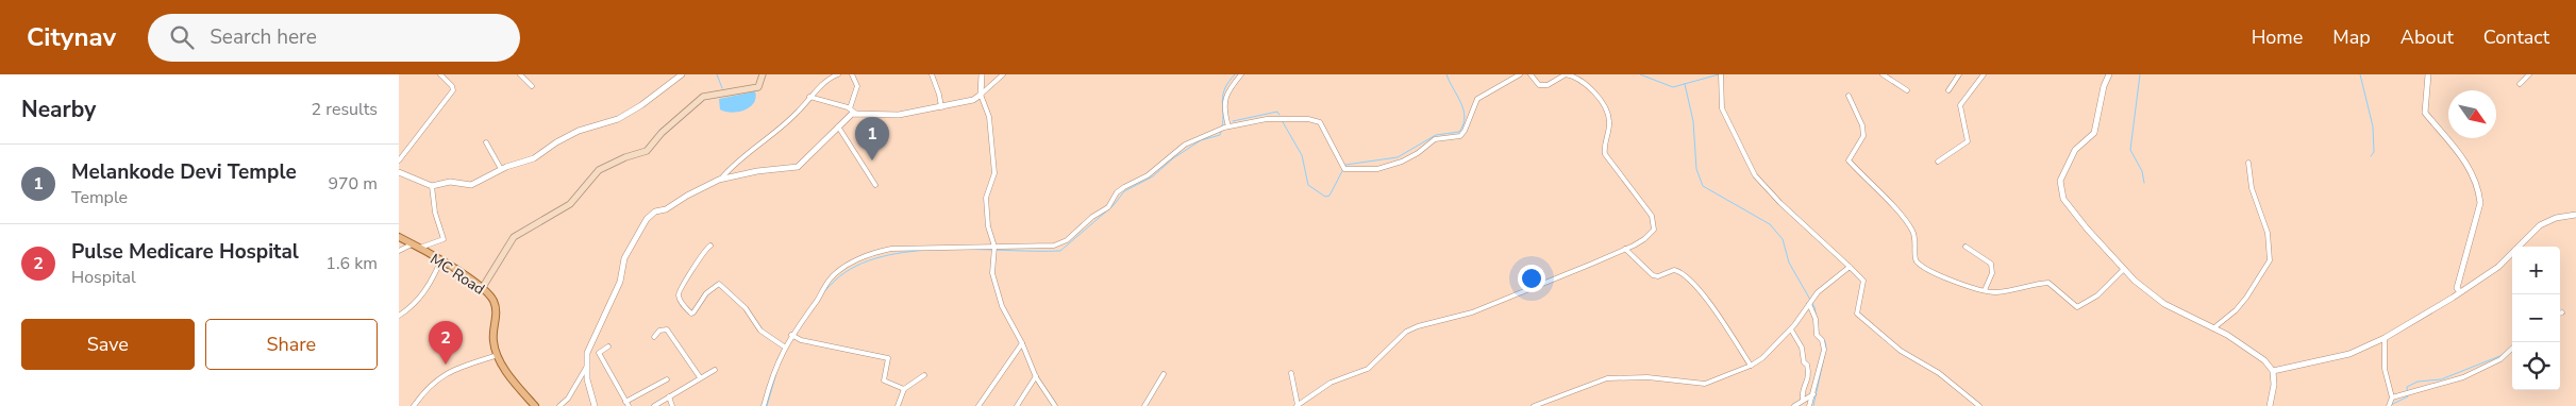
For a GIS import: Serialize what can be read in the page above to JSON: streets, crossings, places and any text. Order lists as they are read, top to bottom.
{
  "streets": {
    "main road": ["MC Road"]
  },
  "north": "bottom right",
  "page": {
    "header": "Citynav",
    "search": "Search here",
    "nav": [
      "Home",
      "Map",
      "About",
      "Contact"
    ],
    "heading": ["Nearby", "2 results"],
    "pins": ["1", "2"],
    "list": [
      {
        "mark": "1",
        "name": "Melankode Devi Temple",
        "note": "Temple",
        "value": "970 m"
      },
      {
        "mark": "2",
        "name": "Pulse Medicare Hospital",
        "note": "Hospital",
        "value": "1.6 km"
      }
    ],
    "map_buttons": ["+", "−"],
    "buttons": ["Save", "Share"]
  }
}
